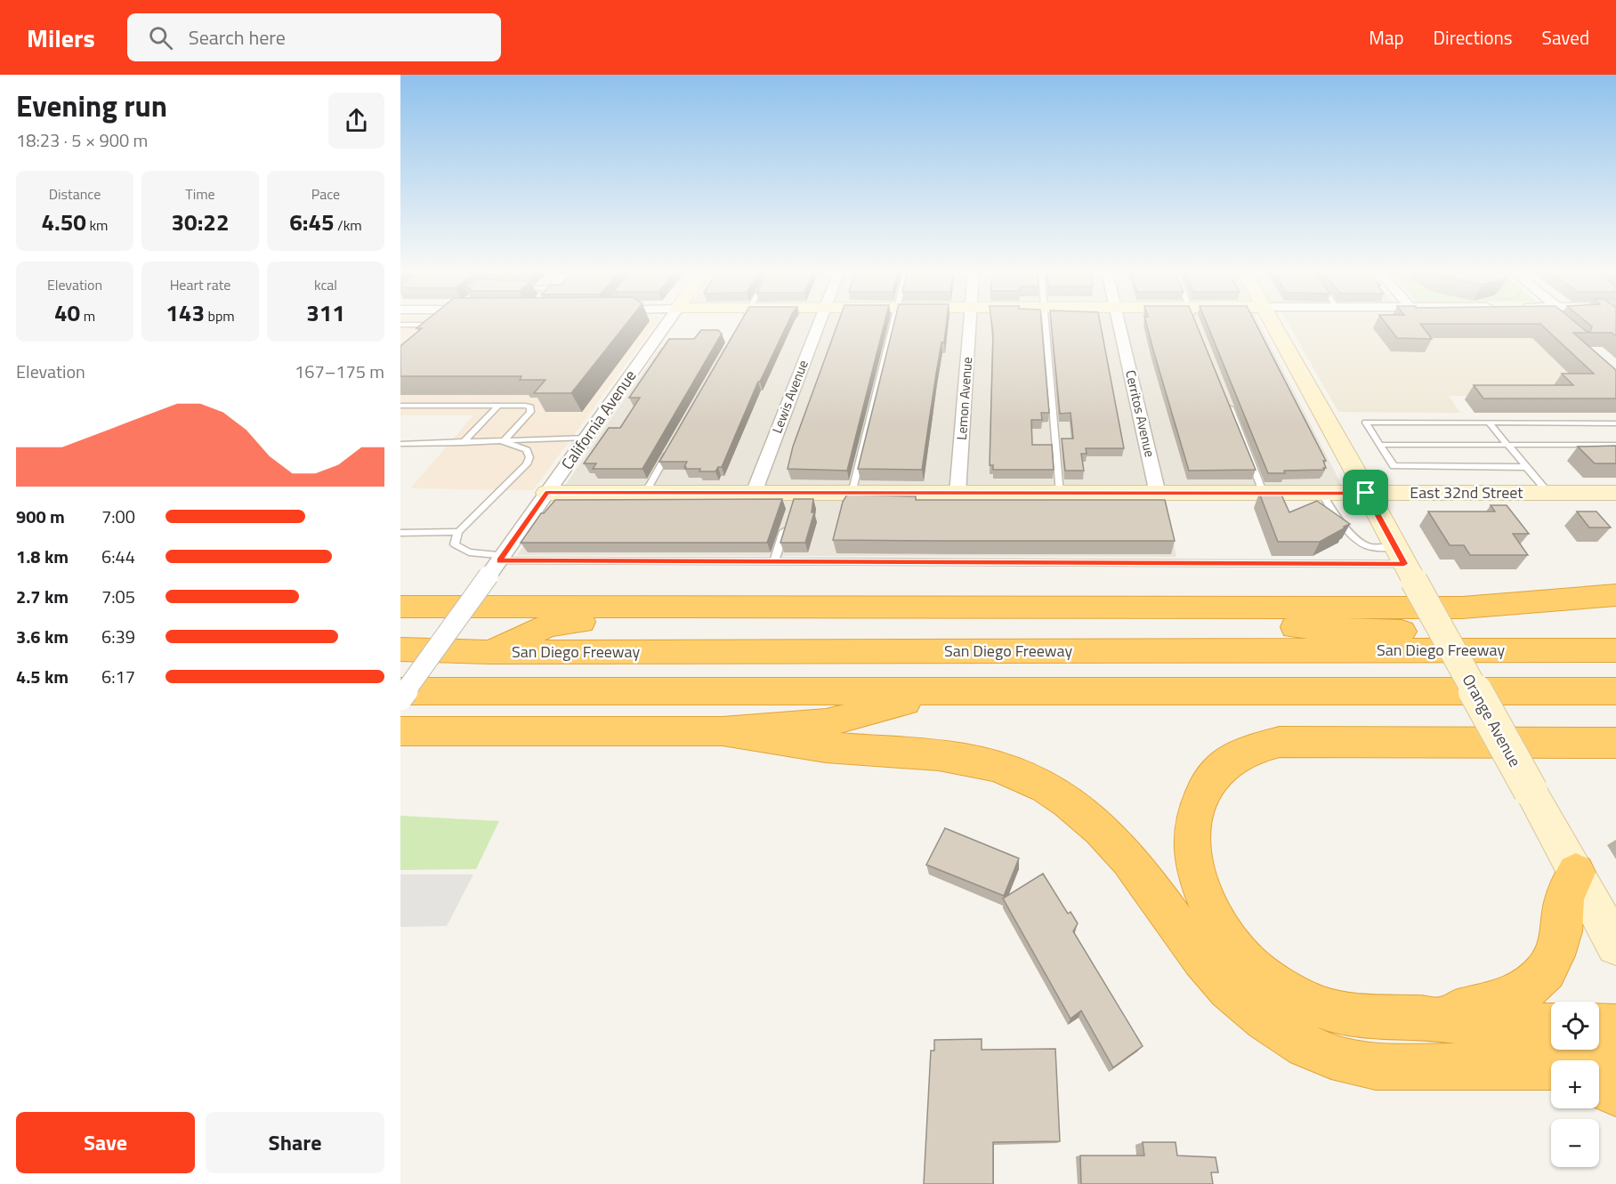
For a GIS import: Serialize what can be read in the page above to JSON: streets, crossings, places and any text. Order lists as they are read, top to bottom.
{
  "streets": {
    "highway": ["San Diego Freeway"],
    "street": [
      "Lewis Avenue",
      "Lemon Avenue",
      "Cerritos Avenue",
      "California Avenue",
      "East 32nd Street",
      "Orange Avenue"
    ]
  },
  "crossings": [
    ["Lewis Avenue", "East 32nd Street"],
    ["Lemon Avenue", "East 32nd Street"],
    ["Cerritos Avenue", "East 32nd Street"],
    ["California Avenue", "East 32nd Street"],
    ["East 32nd Street", "Orange Avenue"]
  ],
  "page": {
    "header": "Milers",
    "search": "Search here",
    "nav": ["Map", "Directions", "Saved"],
    "heading": ["Evening run", "18:23 · 5 × 900 m"],
    "stats": [
      ["Distance", "4.50 km"],
      ["Time", "30:22"],
      ["Pace", "6:45 /km"],
      ["Elevation", "40 m"],
      ["Heart rate", "143 bpm"],
      ["kcal", "311"]
    ],
    "chart": ["Elevation", "167–175 m"],
    "list": [
      {
        "name": "900 m",
        "note": "7:00"
      },
      {
        "name": "1.8 km",
        "note": "6:44"
      },
      {
        "name": "2.7 km",
        "note": "7:05"
      },
      {
        "name": "3.6 km",
        "note": "6:39"
      },
      {
        "name": "4.5 km",
        "note": "6:17"
      }
    ],
    "map_buttons": ["+", "−"],
    "buttons": ["Save", "Share"]
  }
}
